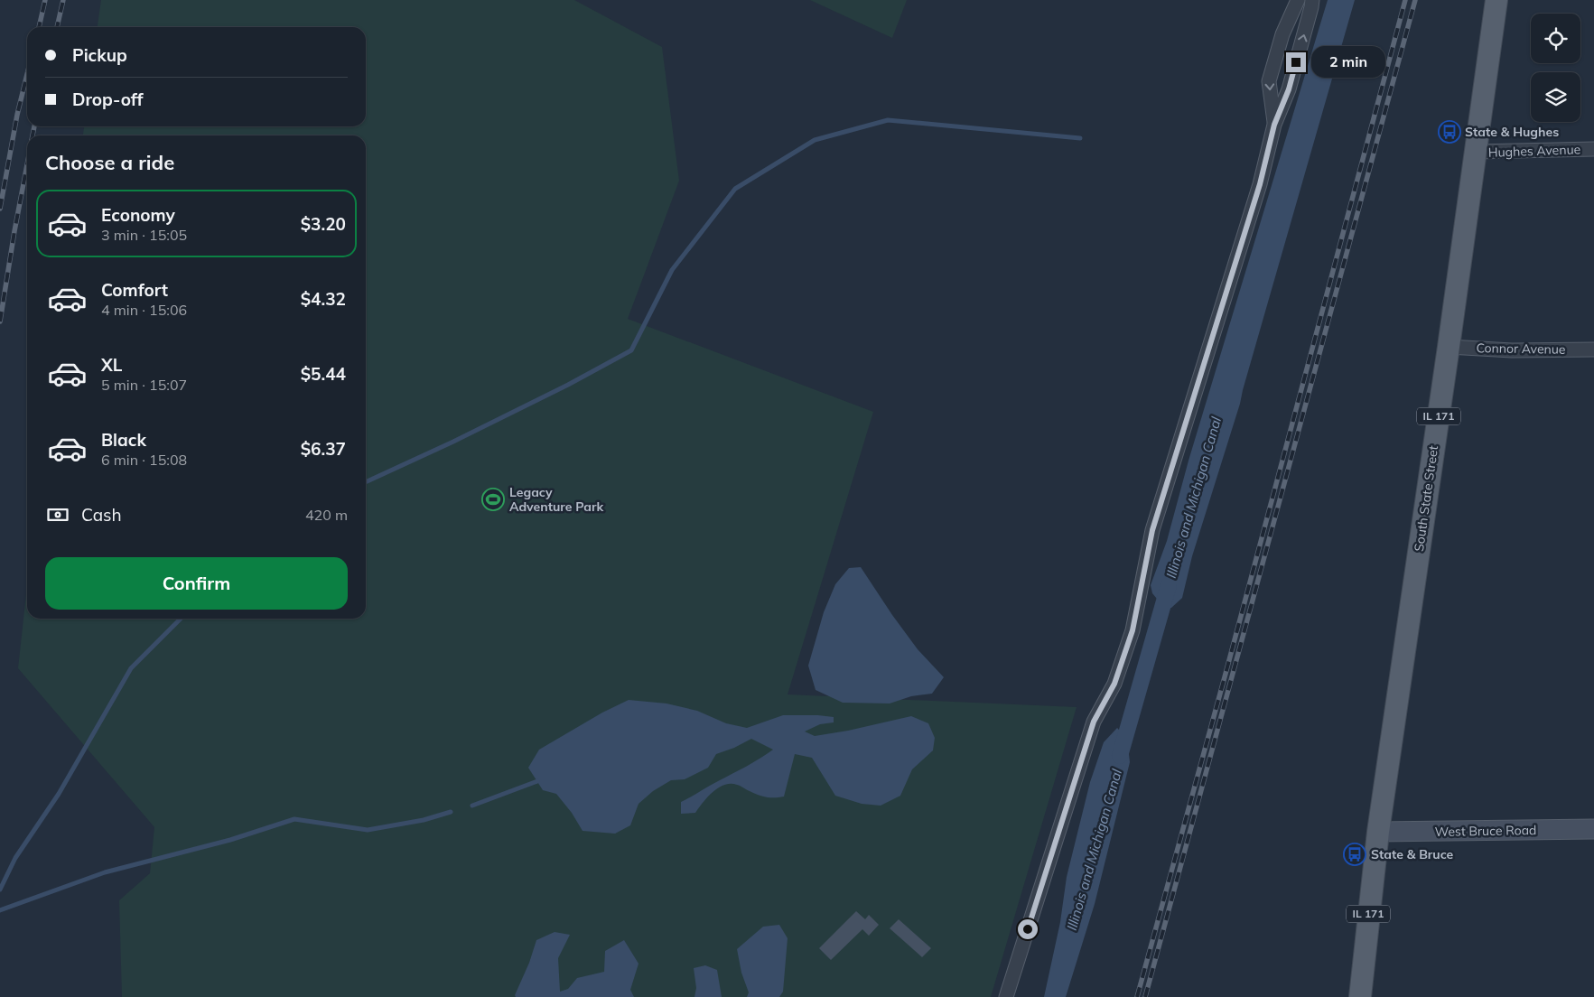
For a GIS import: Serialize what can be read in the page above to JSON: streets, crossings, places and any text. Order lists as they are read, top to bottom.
{
  "streets": {
    "main road": ["IL 171", "South State Street"],
    "street": ["Hughes Avenue", "Connor Avenue", "West Bruce Road"]
  },
  "crossings": [
    ["Hughes Avenue", "South State Street"],
    ["Connor Avenue", "South State Street"],
    ["South State Street", "West Bruce Road"]
  ],
  "water": ["Illinois and Michigan Canal"],
  "places": {
    "bus stop": ["State & Hughes", "State & Bruce"],
    "sports": ["Legacy Adventure Park"]
  },
  "page": {
    "banner": ["Pickup", "Drop-off"],
    "bubble": "2 min",
    "heading": "Choose a ride",
    "list": [
      {
        "name": "Economy",
        "note": "3 min · 15:05",
        "value": "$3.20"
      },
      {
        "name": "Comfort",
        "note": "4 min · 15:06",
        "value": "$4.32"
      },
      {
        "name": "XL",
        "note": "5 min · 15:07",
        "value": "$5.44"
      },
      {
        "name": "Black",
        "note": "6 min · 15:08",
        "value": "$6.37"
      }
    ],
    "pay": ["Cash", "420 m"],
    "buttons": "Confirm"
  }
}
